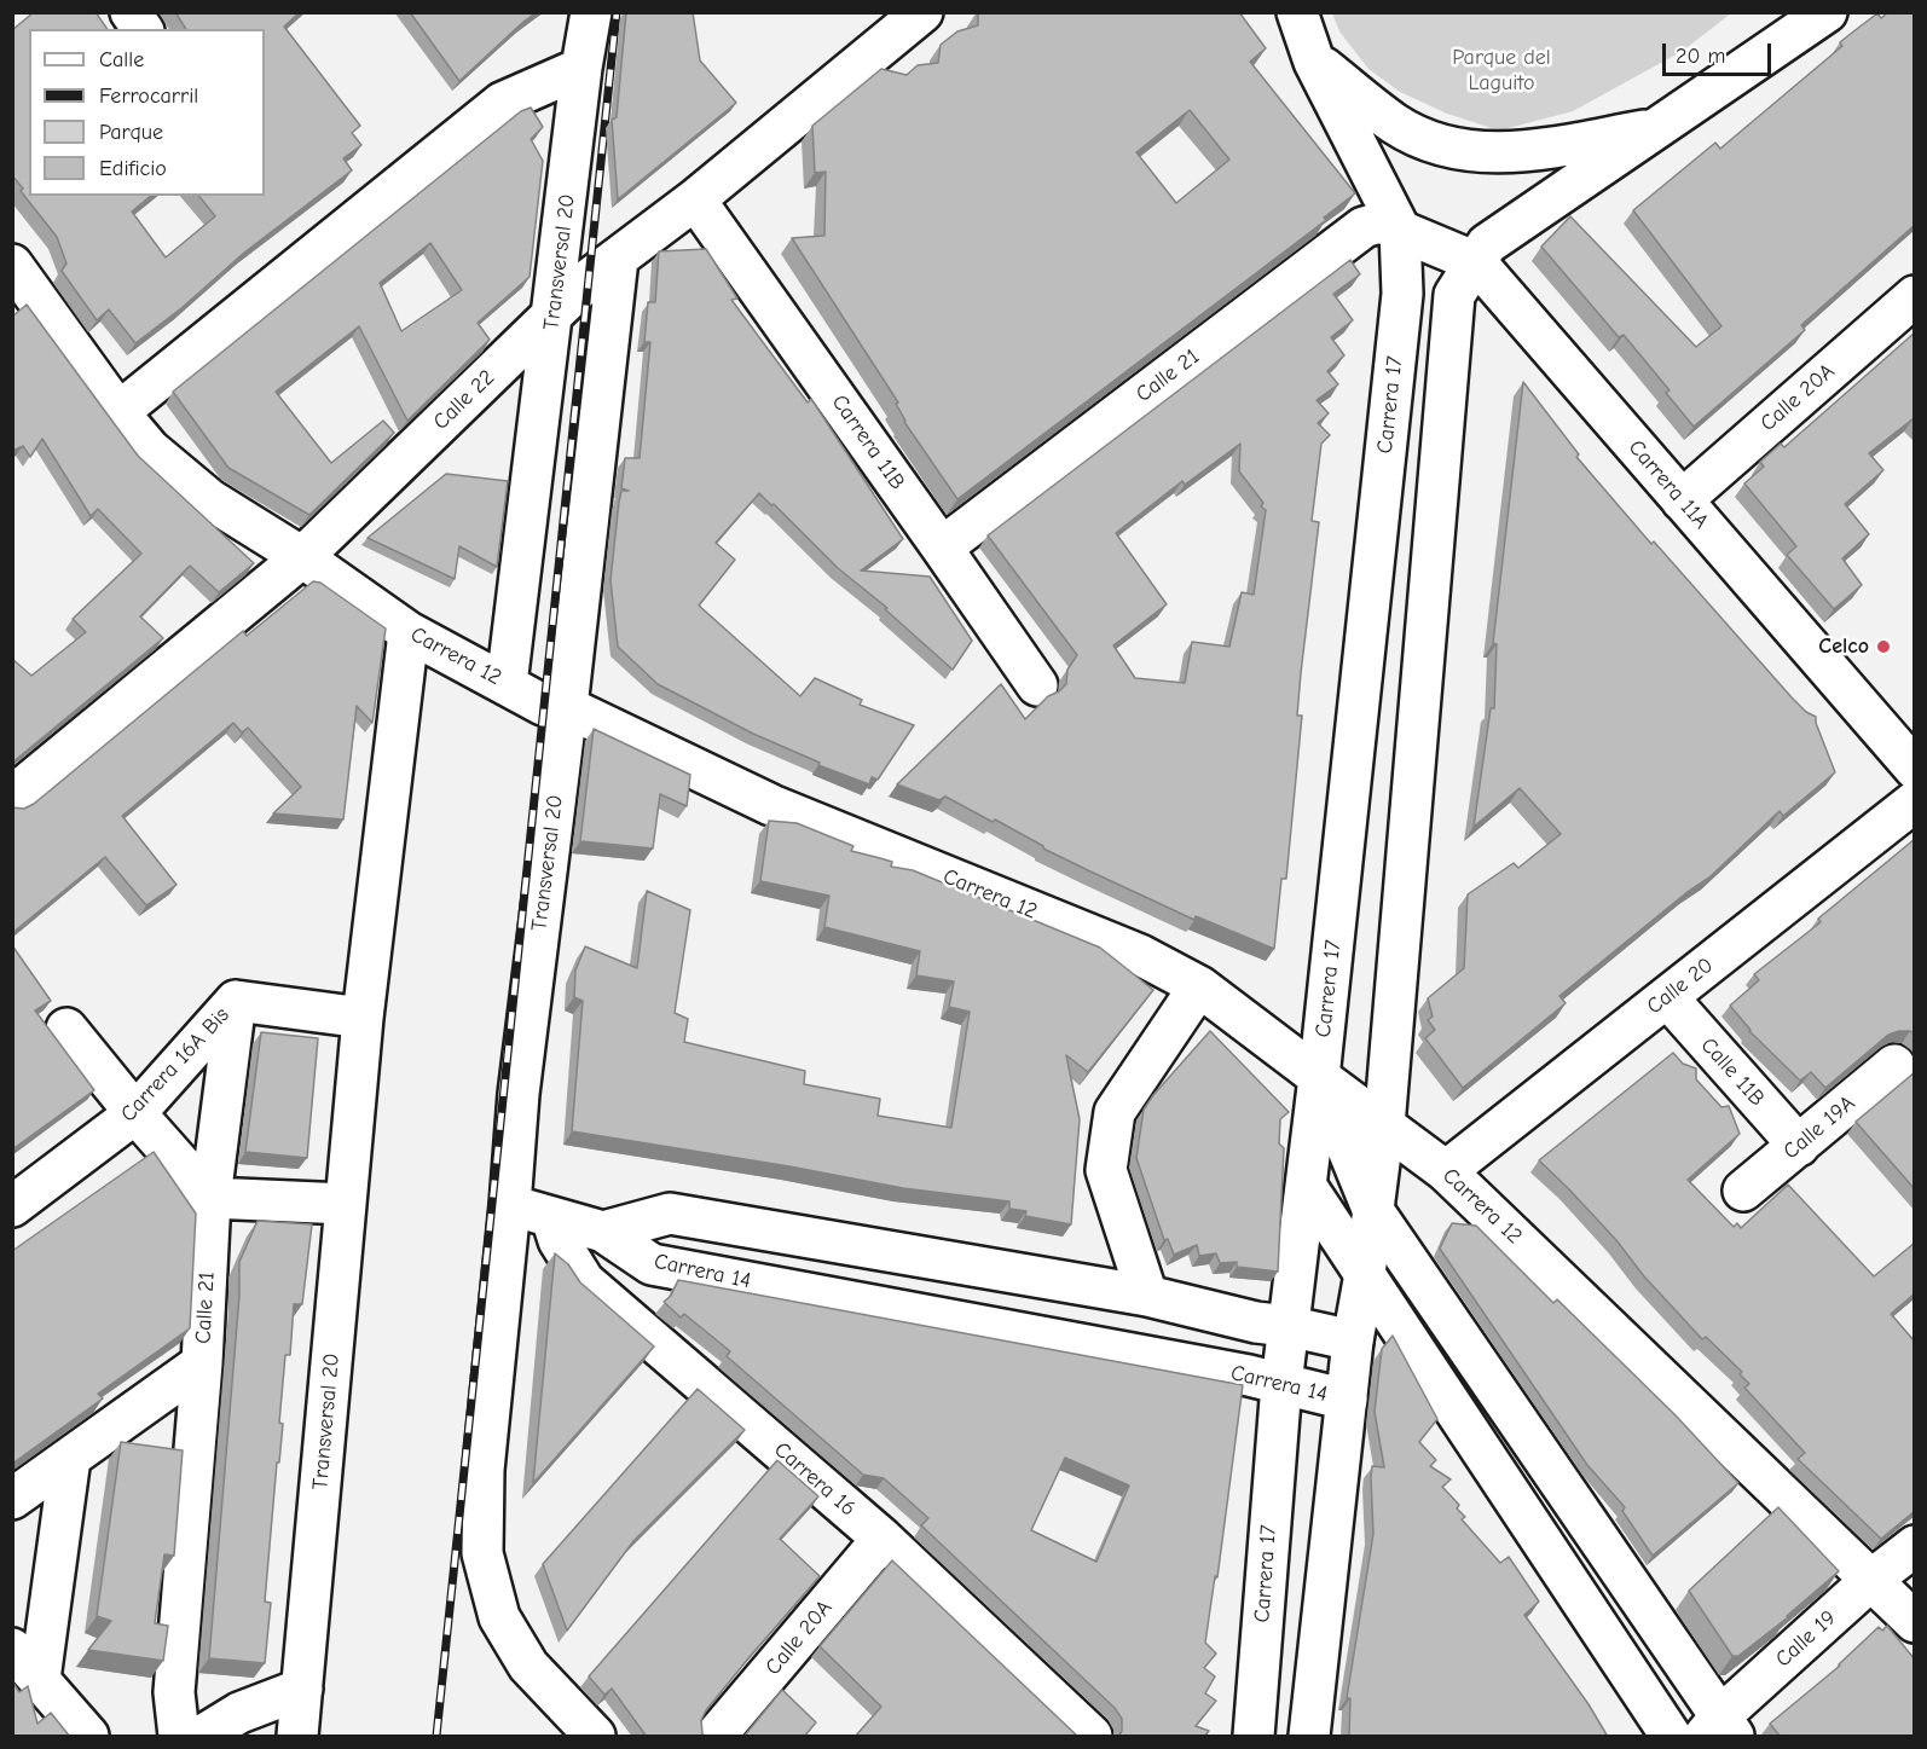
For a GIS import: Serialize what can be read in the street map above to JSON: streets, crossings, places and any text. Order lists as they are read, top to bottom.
{
  "streets": {
    "street": [
      "Transversal 20",
      "Calle 21",
      "Calle 20A",
      "Calle 22",
      "Carrera 17",
      "Carrera 11B",
      "Carrera 11A",
      "Carrera 12",
      "Calle 20",
      "Carrera 16A Bis",
      "Calle 11B",
      "Calle 19A",
      "Carrera 14",
      "Carrera 16",
      "Calle 19"
    ]
  },
  "crossings": [
    ["Transversal 20", "Calle 22"],
    ["Transversal 20", "Carrera 12"],
    ["Transversal 20", "Carrera 16A Bis"],
    ["Calle 21", "Carrera 17"],
    ["Calle 21", "Carrera 11B"],
    ["Calle 21", "Carrera 11A"],
    ["Calle 21", "Carrera 16A Bis"],
    ["Calle 20A", "Carrera 11A"],
    ["Calle 20A", "Carrera 16"],
    ["Calle 22", "Carrera 11B"],
    ["Calle 22", "Carrera 12"],
    ["Carrera 17", "Carrera 11A"],
    ["Carrera 17", "Carrera 12"],
    ["Carrera 17", "Carrera 14"],
    ["Carrera 12", "Calle 20"],
    ["Carrera 12", "Calle 19"],
    ["Calle 20", "Calle 11B"],
    ["Calle 11B", "Calle 19A"]
  ],
  "parks": ["Parque del Laguito"],
  "places": ["Celco"],
  "legend": [
    "Calle",
    "Ferrocarril",
    "Parque",
    "Edificio"
  ],
  "scale_bar": "20 m"
}
